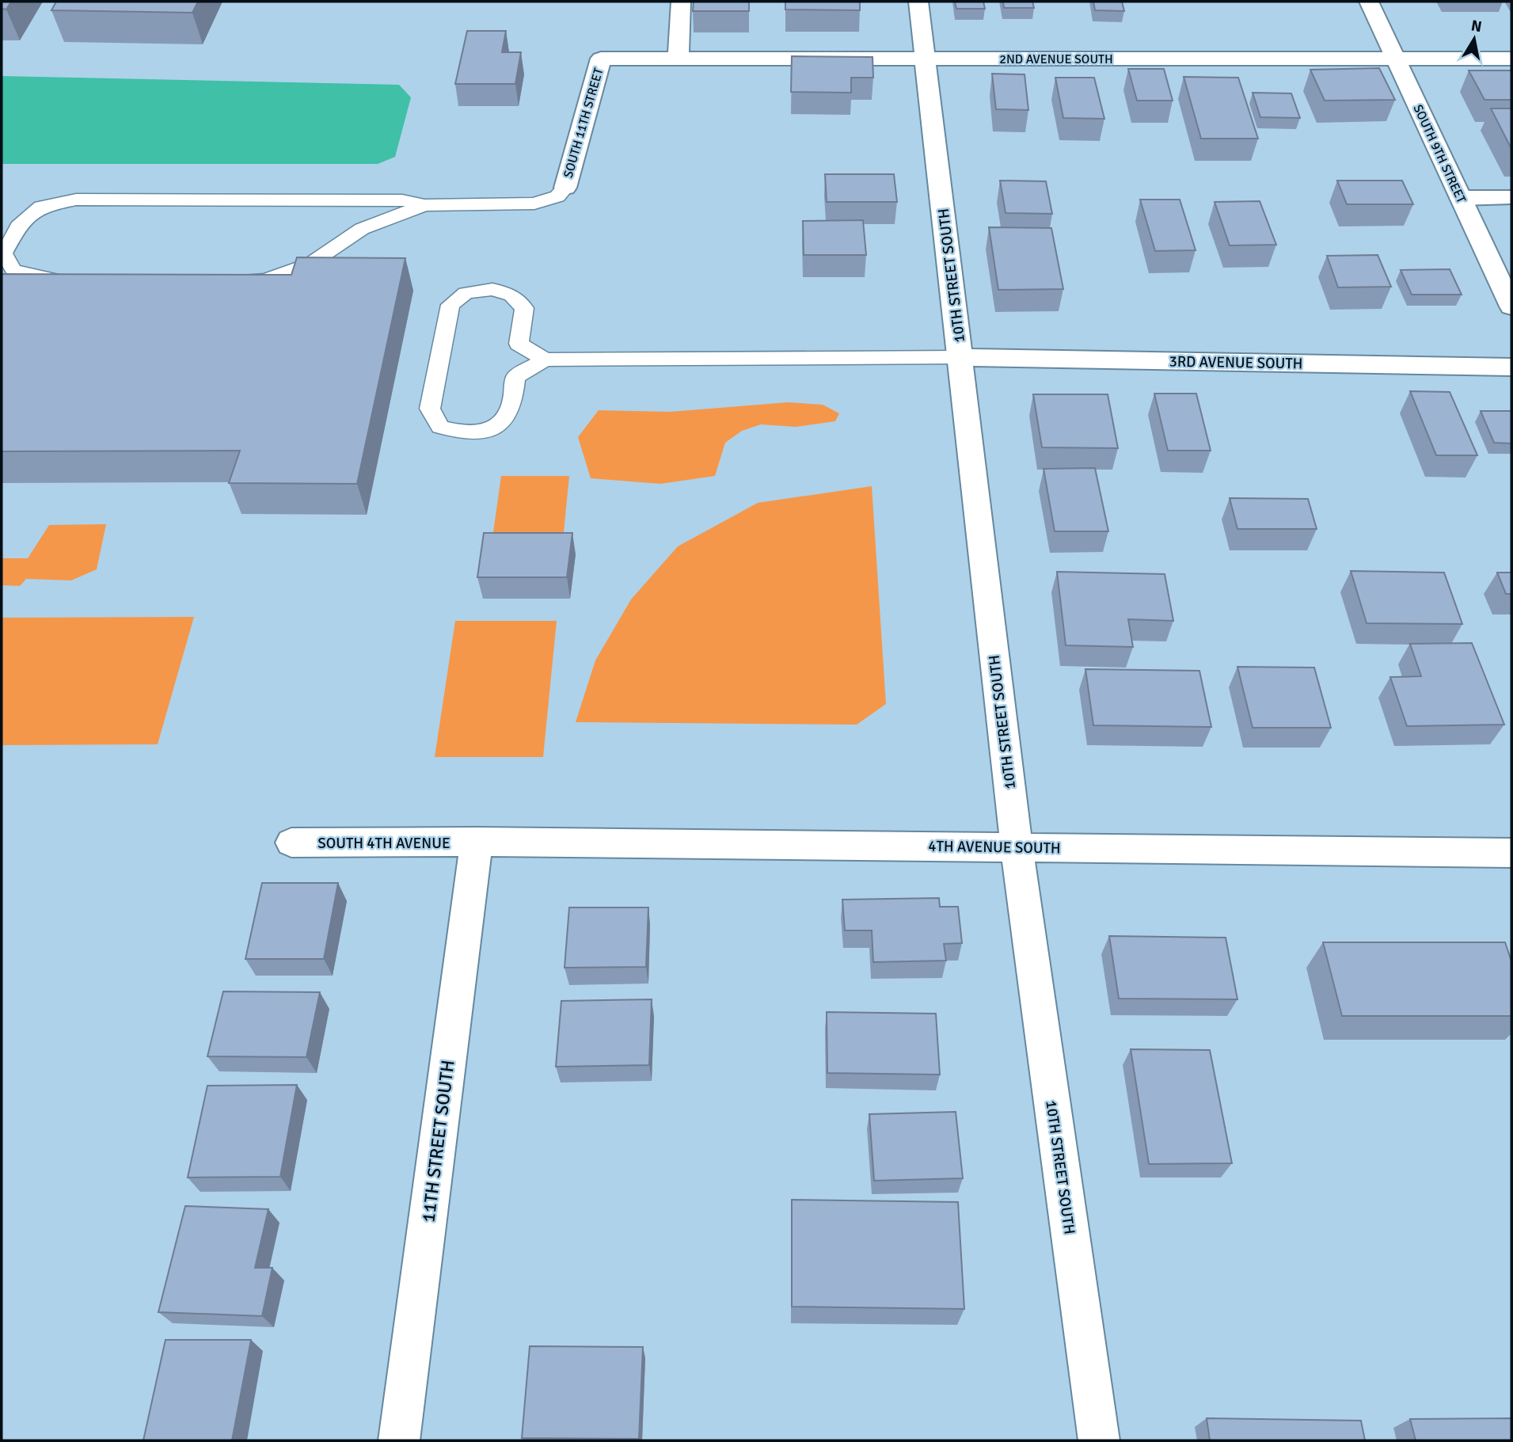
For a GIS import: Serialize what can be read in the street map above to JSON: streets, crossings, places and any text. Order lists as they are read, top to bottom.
{
  "streets": {
    "street": [
      "2ND AVENUE SOUTH",
      "SOUTH 11TH STREET",
      "SOUTH 9TH STREET",
      "10TH STREET SOUTH",
      "3RD AVENUE SOUTH",
      "SOUTH 4TH AVENUE",
      "4TH AVENUE SOUTH",
      "11TH STREET SOUTH"
    ]
  },
  "crossings": [
    ["2ND AVENUE SOUTH", "SOUTH 11TH STREET"],
    ["2ND AVENUE SOUTH", "SOUTH 9TH STREET"],
    ["2ND AVENUE SOUTH", "10TH STREET SOUTH"],
    ["10TH STREET SOUTH", "3RD AVENUE SOUTH"],
    ["10TH STREET SOUTH", "4TH AVENUE SOUTH"],
    ["SOUTH 4TH AVENUE", "4TH AVENUE SOUTH"],
    ["SOUTH 4TH AVENUE", "11TH STREET SOUTH"],
    ["4TH AVENUE SOUTH", "11TH STREET SOUTH"]
  ],
  "north": "top"
}
